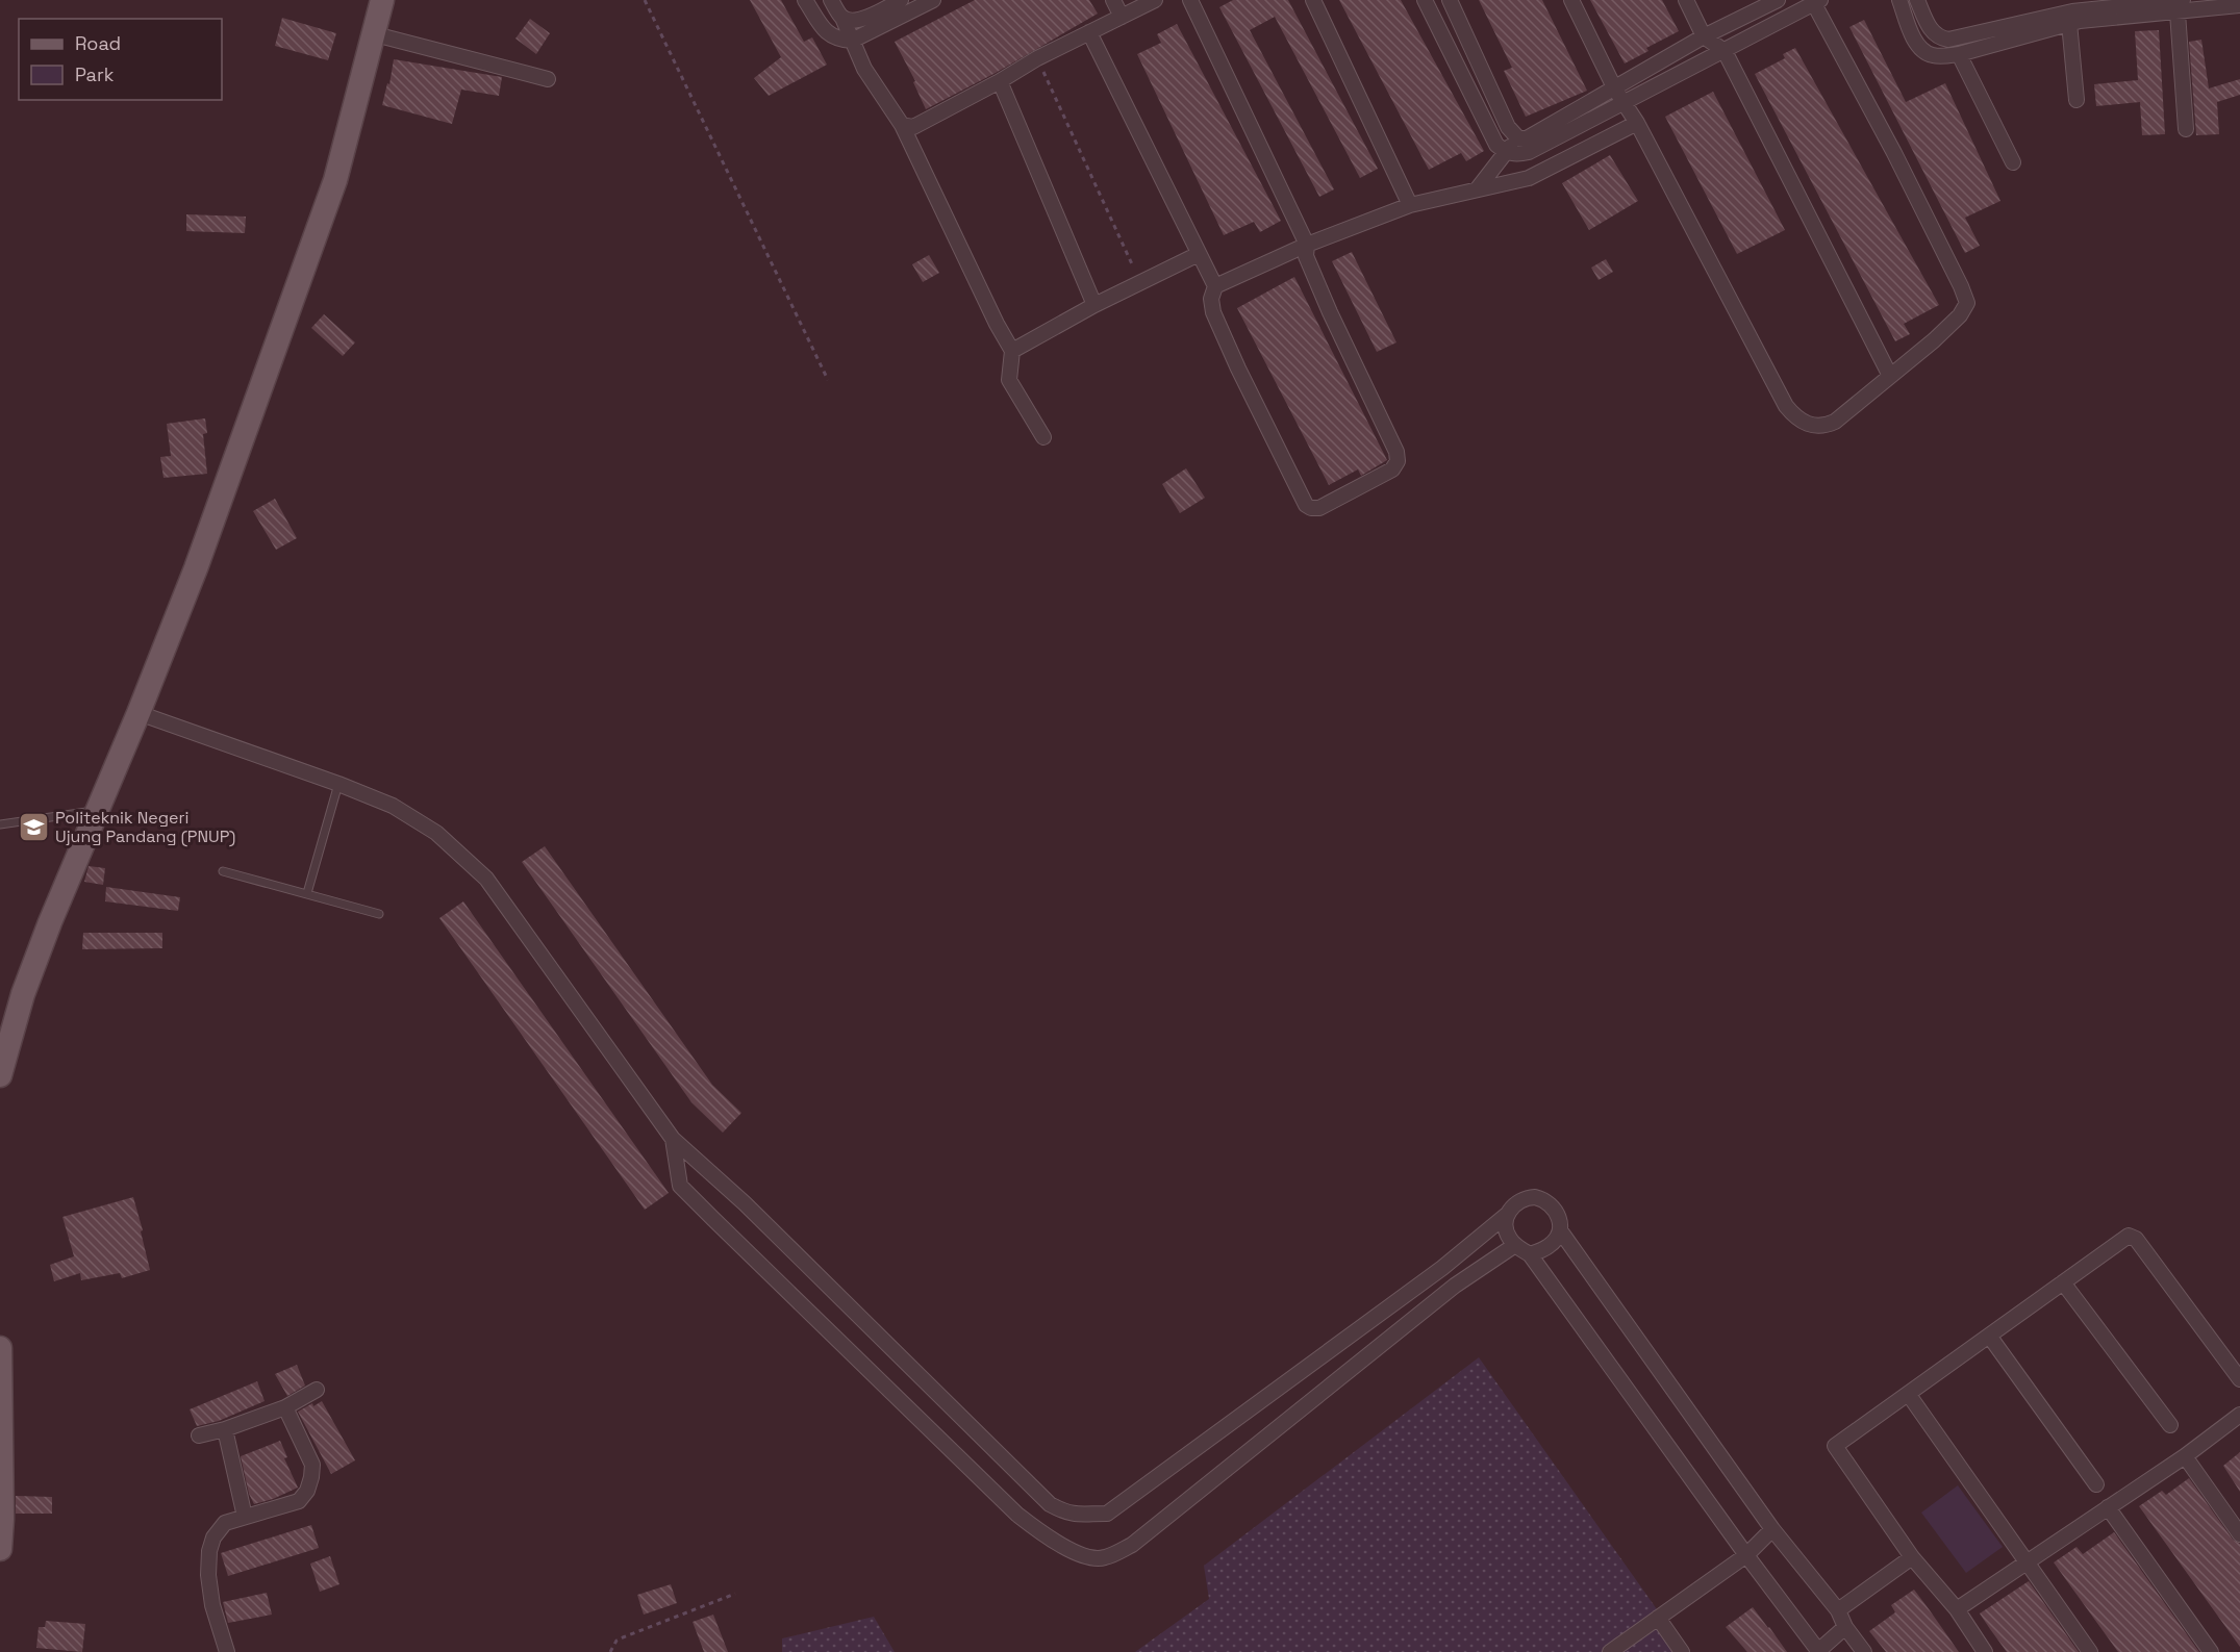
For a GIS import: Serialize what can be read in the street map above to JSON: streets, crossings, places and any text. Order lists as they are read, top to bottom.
{
  "places": {
    "school or university": ["Politeknik Negeri Ujung Pandang (PNUP)"]
  },
  "legend": ["Road", "Park"]
}
